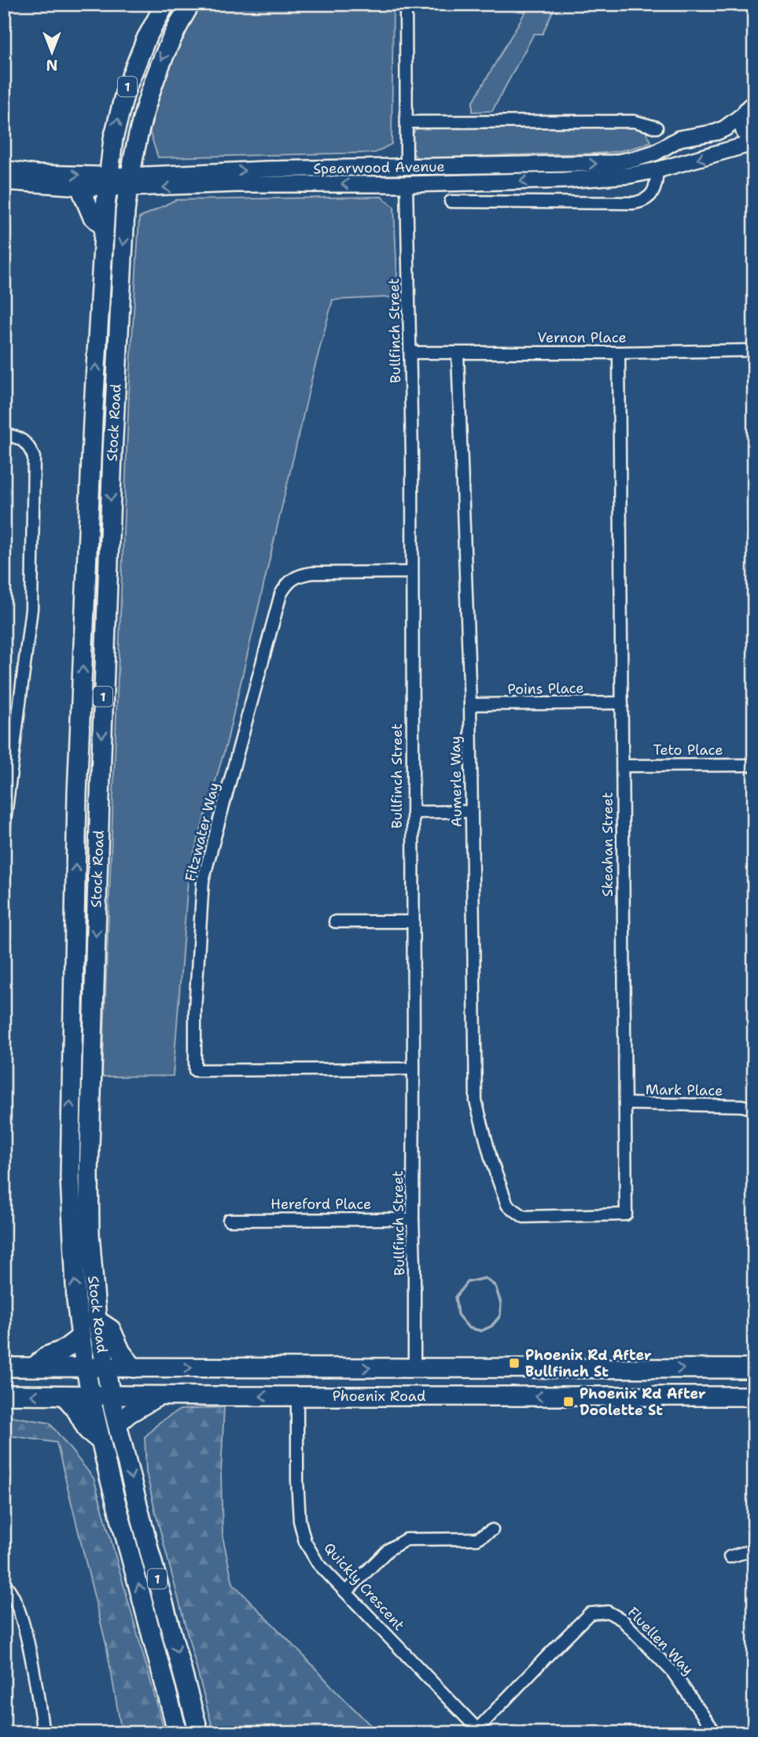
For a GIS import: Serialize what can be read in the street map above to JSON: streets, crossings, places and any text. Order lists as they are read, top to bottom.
{
  "streets": {
    "main road": [
      "1",
      "Spearwood Avenue",
      "Stock Road",
      "Phoenix Road"
    ],
    "street": [
      "Bullfinch Street",
      "Vernon Place",
      "Poins Place",
      "Teto Place",
      "Aumerle Way",
      "Fitzwater Way",
      "Skeahan Street",
      "Mark Place",
      "Hereford Place",
      "Quickly Crescent",
      "Fluellen Way"
    ]
  },
  "crossings": [
    ["Spearwood Avenue", "Bullfinch Street"],
    ["Spearwood Avenue", "Stock Road"],
    ["Bullfinch Street", "Vernon Place"],
    ["Bullfinch Street", "Fitzwater Way"],
    ["Bullfinch Street", "Hereford Place"],
    ["Bullfinch Street", "Phoenix Road"],
    ["Vernon Place", "Aumerle Way"],
    ["Vernon Place", "Skeahan Street"],
    ["Stock Road", "Phoenix Road"],
    ["Poins Place", "Aumerle Way"],
    ["Poins Place", "Skeahan Street"],
    ["Teto Place", "Skeahan Street"],
    ["Aumerle Way", "Skeahan Street"],
    ["Skeahan Street", "Mark Place"],
    ["Phoenix Road", "Quickly Crescent"],
    ["Quickly Crescent", "Fluellen Way"]
  ],
  "places": {
    "transit": ["Phoenix Rd After Bullfinch St", "Phoenix Rd After Doolette St"]
  },
  "north": "bottom"
}
